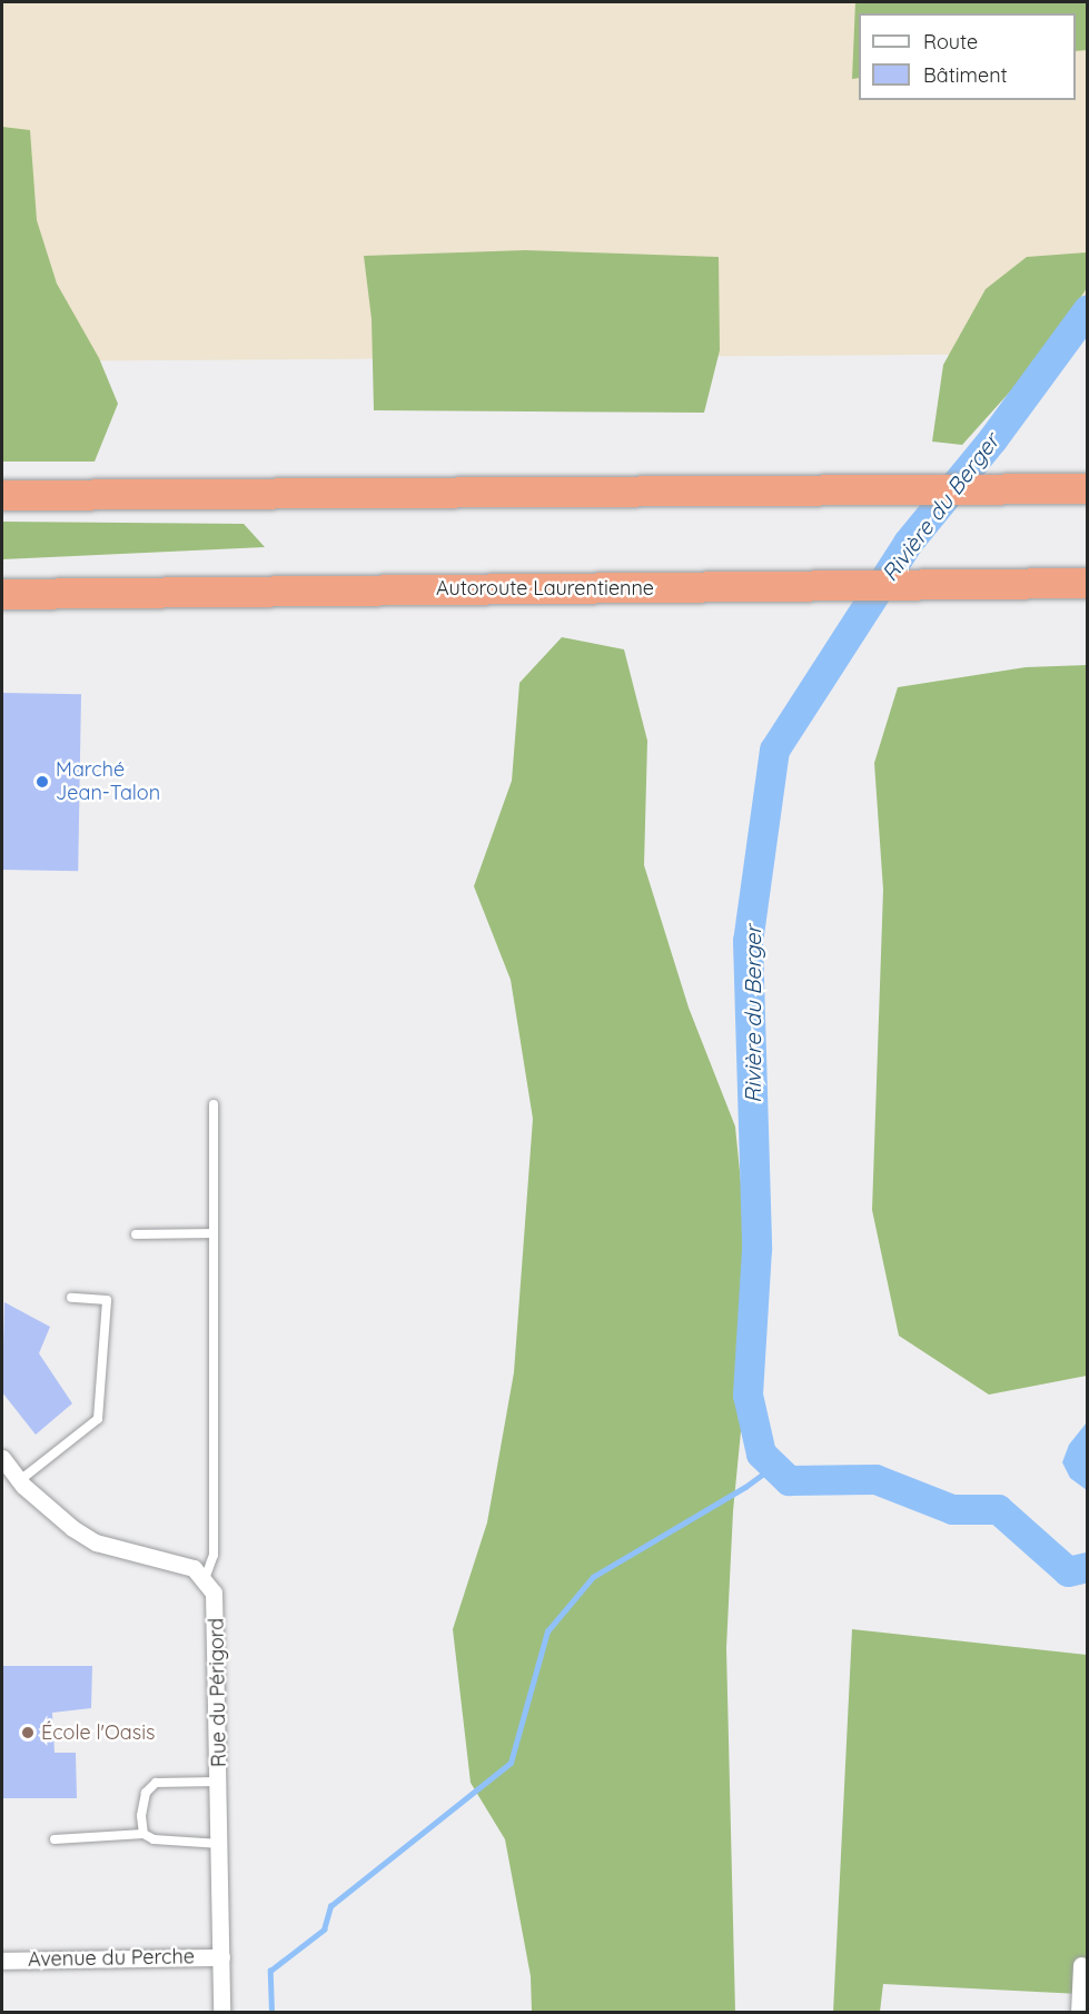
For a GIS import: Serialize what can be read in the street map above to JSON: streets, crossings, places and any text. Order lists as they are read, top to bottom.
{
  "streets": {
    "highway": ["Autoroute Laurentienne"],
    "street": ["Rue du Périgord", "Avenue du Perche"]
  },
  "crossings": [
    ["Rue du Périgord", "Avenue du Perche"]
  ],
  "water": ["Rivière du Berger"],
  "places": ["Marché Jean-Talon", "École l'Oasis"],
  "legend": ["Route", "Bâtiment"]
}
